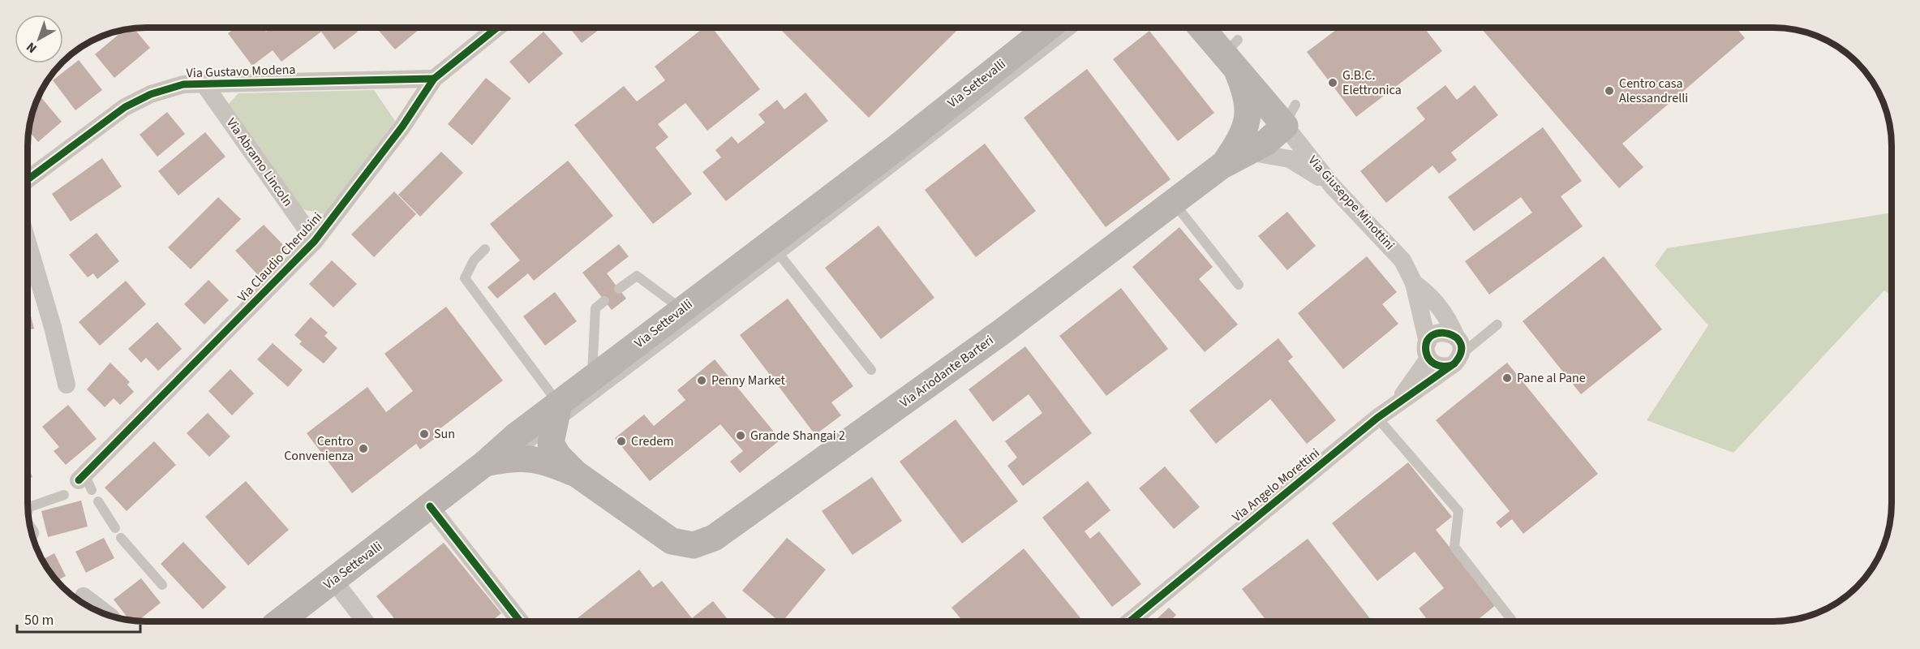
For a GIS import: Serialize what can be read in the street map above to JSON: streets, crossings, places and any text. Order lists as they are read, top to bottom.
{
  "streets": {
    "main road": ["Via Settevalli", "Via Ariodante Barteri"],
    "street": [
      "Via Gustavo Modena",
      "Via Abramo Lincoln",
      "Via Giuseppe Minottini",
      "Via Claudio Cherubini",
      "Via Angelo Morettini"
    ]
  },
  "crossings": [
    ["Via Gustavo Modena", "Via Abramo Lincoln"],
    ["Via Gustavo Modena", "Via Claudio Cherubini"],
    ["Via Abramo Lincoln", "Via Claudio Cherubini"],
    ["Via Giuseppe Minottini", "Via Angelo Morettini"]
  ],
  "places": [
    "G.B.C. Elettronica",
    "Centro casa Alessandrelli",
    "Pane al Pane",
    "Penny Market",
    "Sun",
    "Grande Shangai 2",
    "Credem",
    "Centro Convenienza"
  ],
  "scale_bar": "50 m",
  "north": "bottom left"
}
